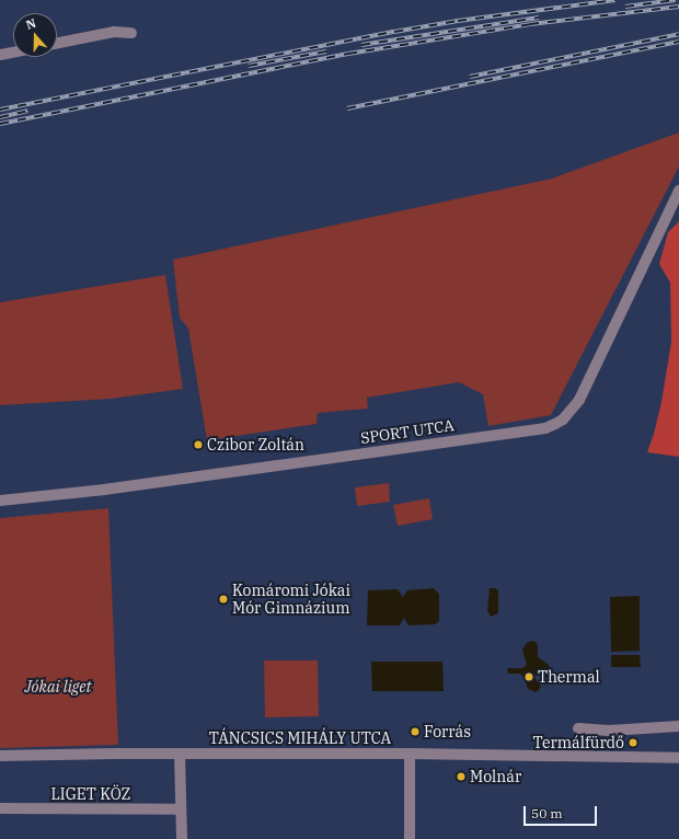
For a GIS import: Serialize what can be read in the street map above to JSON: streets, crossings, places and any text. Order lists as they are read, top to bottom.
{
  "streets": {
    "street": ["SPORT UTCA", "TÁNCSICS MIHÁLY UTCA", "LIGET KÖZ"]
  },
  "parks": ["Jókai liget"],
  "places": [
    "Czibor Zoltán",
    "Komáromi Jókai Mór Gimnázium",
    "Thermal",
    "Forrás",
    "Termálfürdő",
    "Molnár"
  ],
  "scale_bar": "50 m",
  "north": "top"
}
